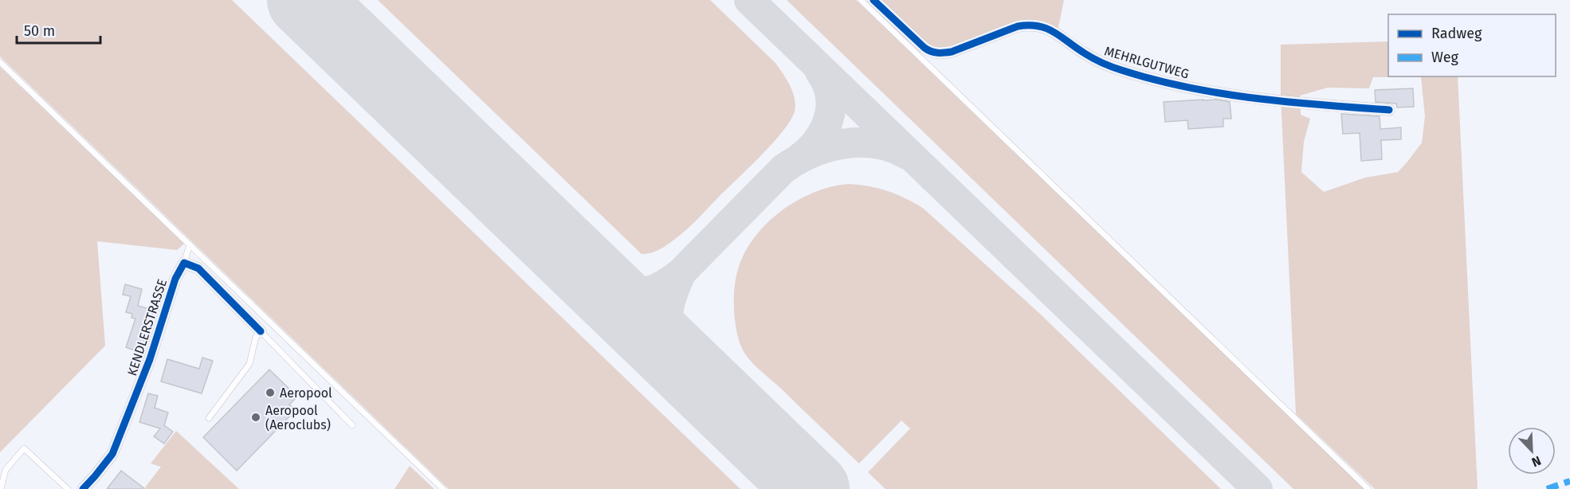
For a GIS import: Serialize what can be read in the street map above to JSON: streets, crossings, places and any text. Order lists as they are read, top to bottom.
{
  "streets": {
    "street": ["MEHRLGUTWEG", "KENDLERSTRASSE"]
  },
  "places": ["Aeropool", "Aeropool (Aeroclubs)"],
  "legend": ["Radweg", "Weg"],
  "scale_bar": "50 m",
  "north": "bottom right"
}
